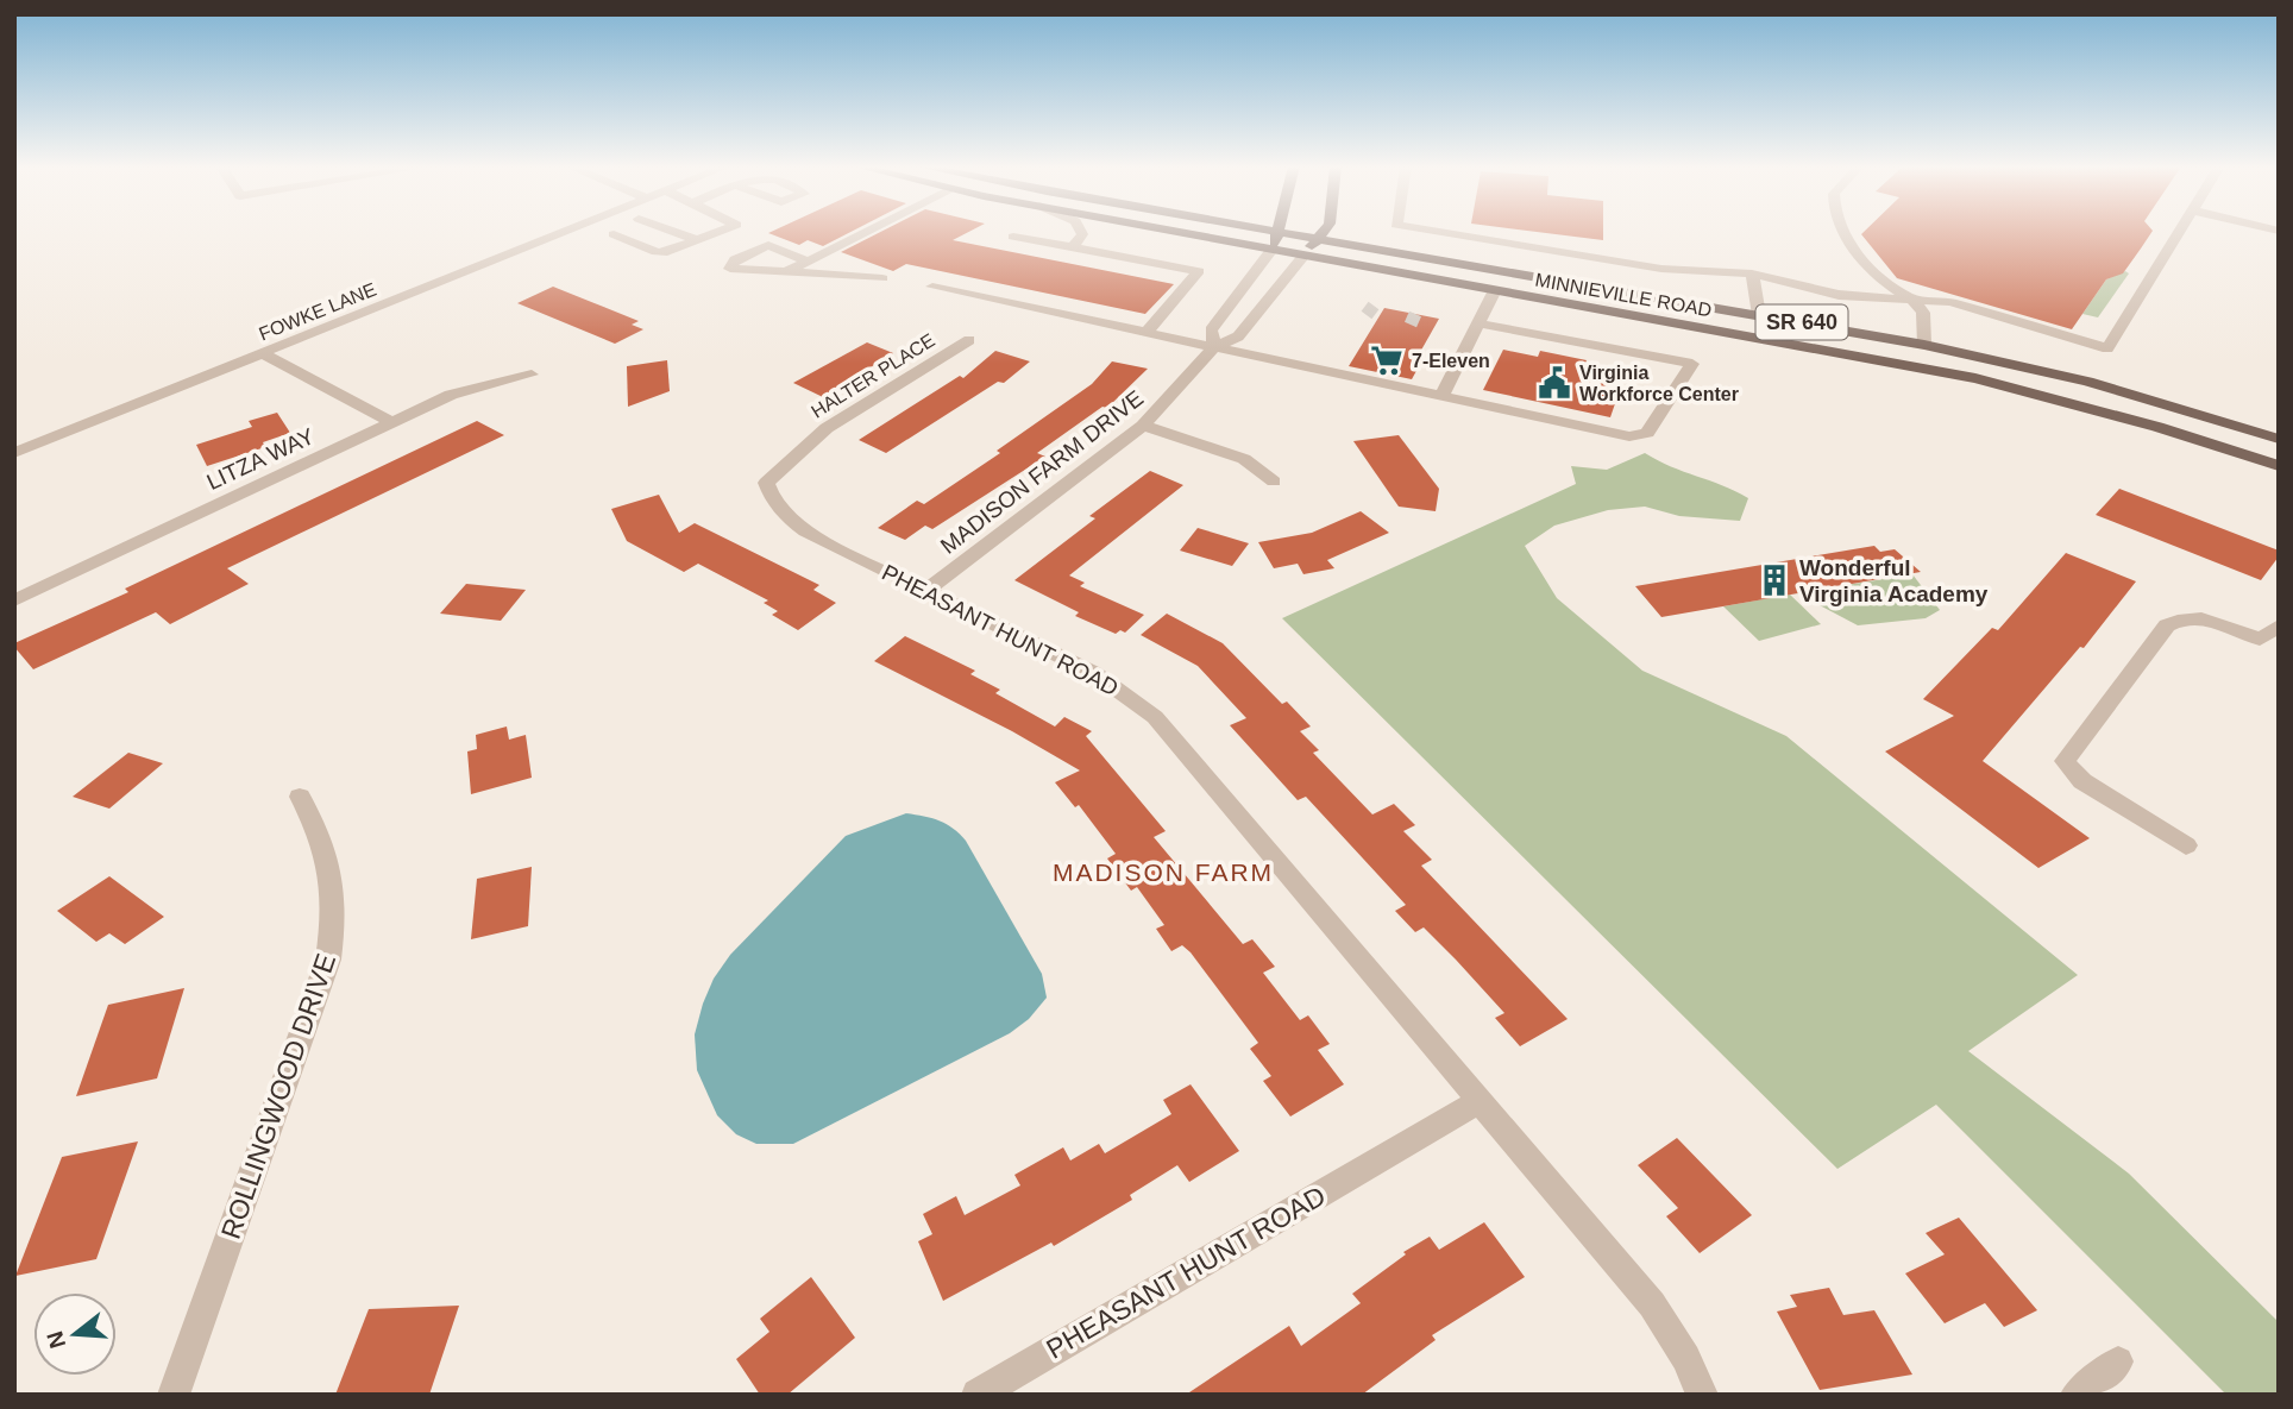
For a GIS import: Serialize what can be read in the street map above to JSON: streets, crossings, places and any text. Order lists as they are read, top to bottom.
{
  "streets": {
    "main road": ["MINNIEVILLE ROAD", "SR 640"],
    "street": [
      "FOWKE LANE",
      "HALTER PLACE",
      "LITZA WAY",
      "MADISON FARM DRIVE",
      "PHEASANT HUNT ROAD",
      "ROLLINGWOOD DRIVE"
    ]
  },
  "crossings": [
    ["MINNIEVILLE ROAD", "MADISON FARM DRIVE"],
    ["HALTER PLACE", "PHEASANT HUNT ROAD"],
    ["MADISON FARM DRIVE", "PHEASANT HUNT ROAD"]
  ],
  "districts": ["MADISON FARM"],
  "places": {
    "supermarket": ["7-Eleven"],
    "public building": ["Virginia Workforce Center"],
    "building": ["Wonderful Virginia Academy"]
  },
  "north": "left"
}
